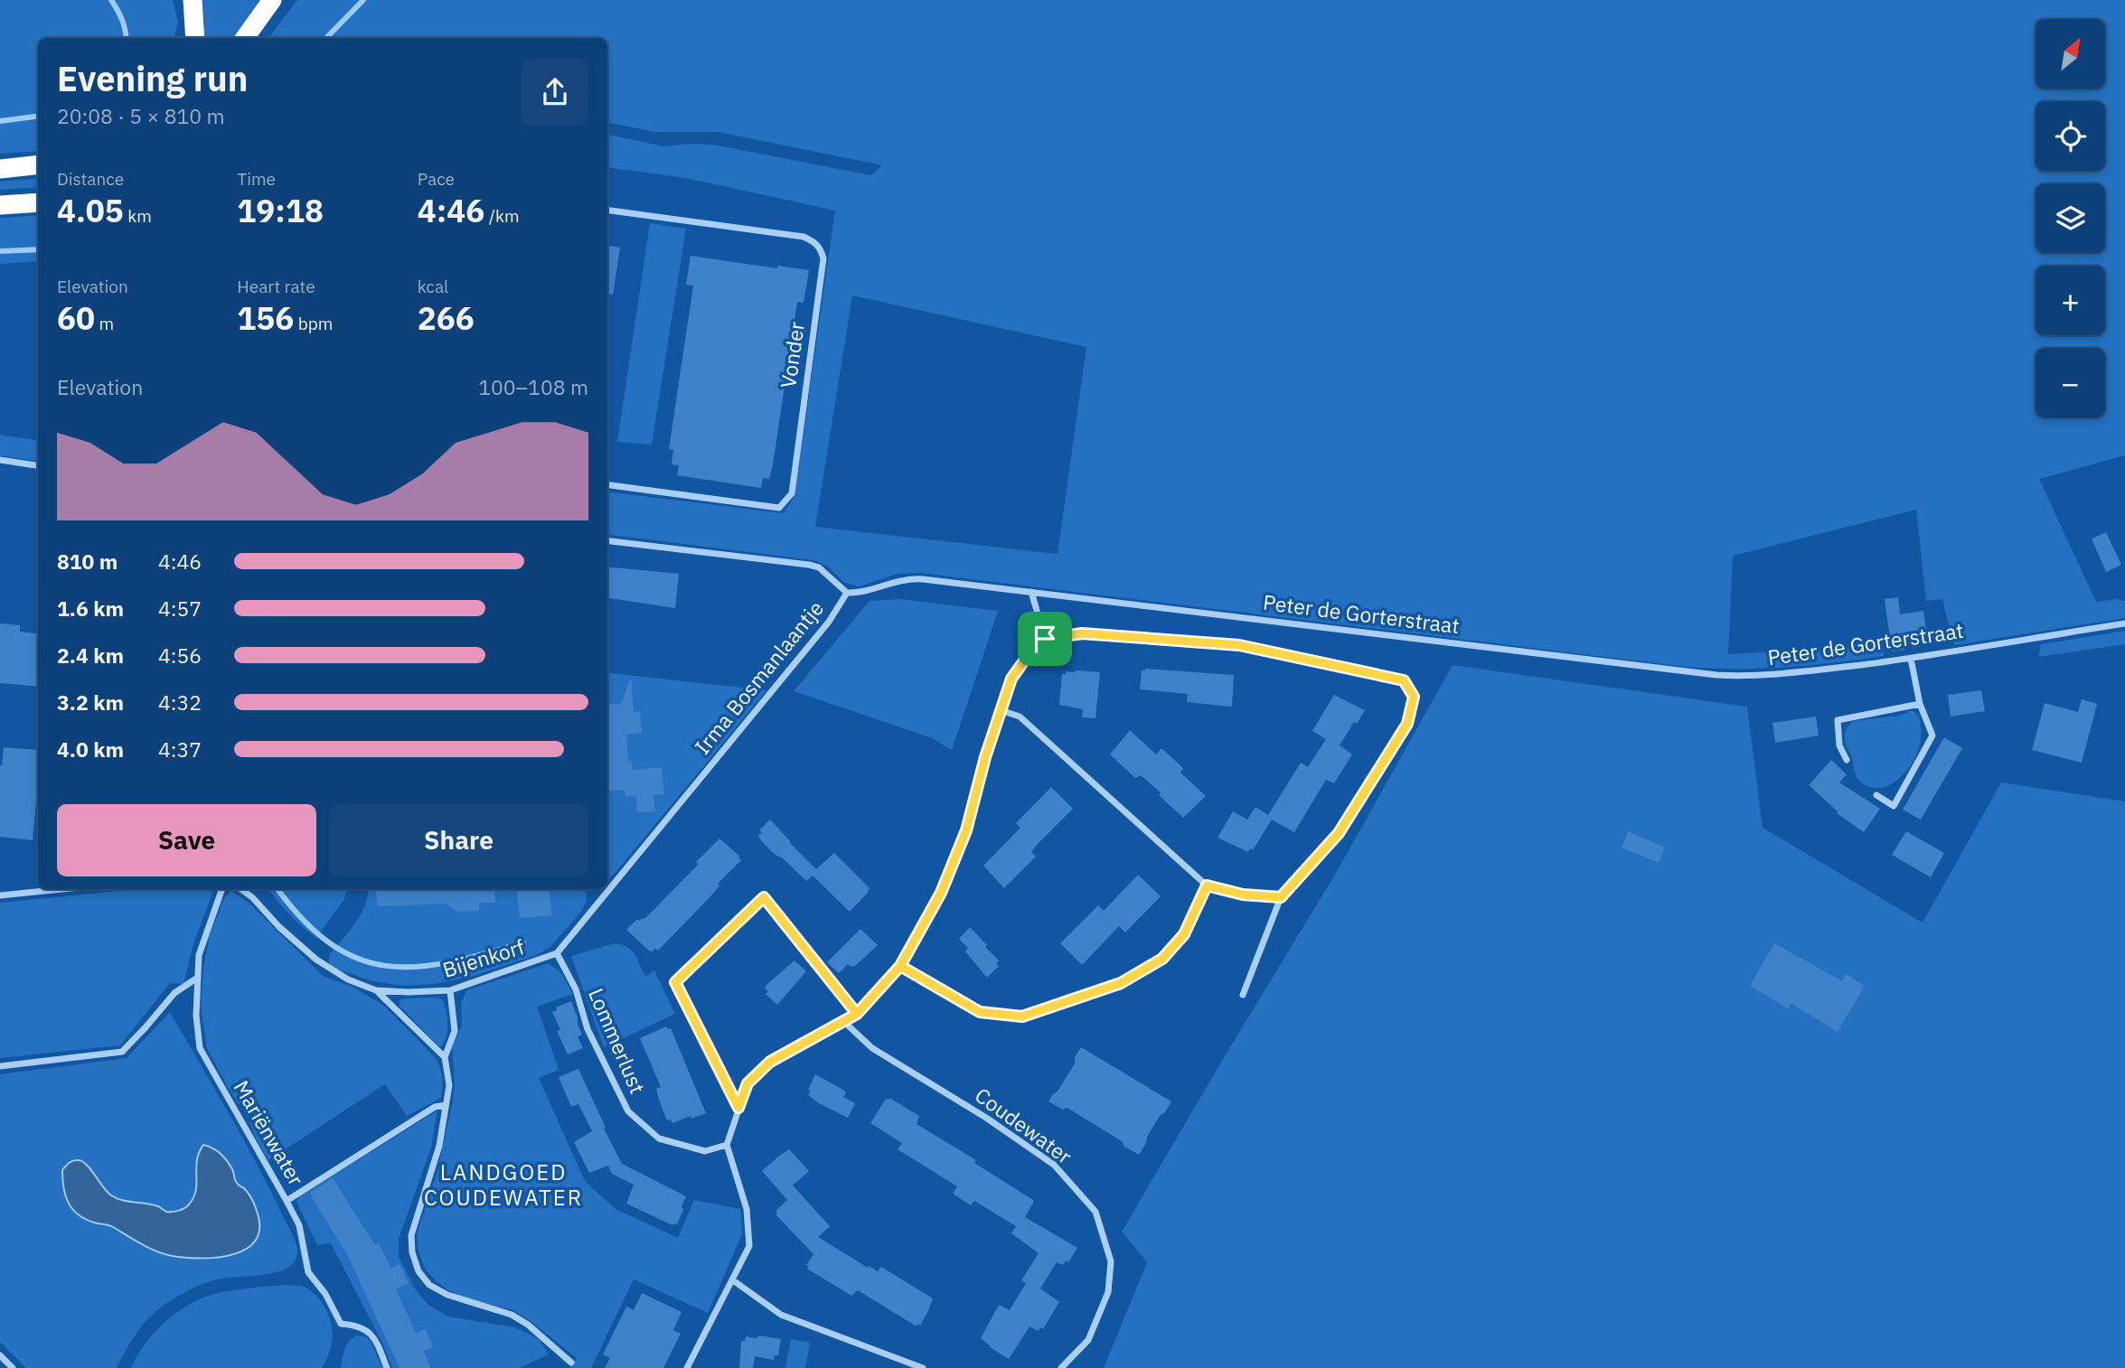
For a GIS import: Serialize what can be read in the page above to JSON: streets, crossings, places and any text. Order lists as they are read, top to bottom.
{
  "streets": {
    "street": [
      "Vonder",
      "Peter de Gorterstraat",
      "Irma Bosmanlaantje",
      "Bijenkorf",
      "Lommerlust",
      "Coudewater",
      "Mariënwater"
    ]
  },
  "crossings": [
    ["Peter de Gorterstraat", "Irma Bosmanlaantje"],
    ["Irma Bosmanlaantje", "Bijenkorf"],
    ["Bijenkorf", "Lommerlust"]
  ],
  "districts": ["LANDGOED COUDEWATER"],
  "north": "top right",
  "page": {
    "map_buttons": ["+", "−"],
    "heading": ["Evening run", "20:08 · 5 × 810 m"],
    "stats": [
      ["Distance", "4.05 km"],
      ["Time", "19:18"],
      ["Pace", "4:46 /km"],
      ["Elevation", "60 m"],
      ["Heart rate", "156 bpm"],
      ["kcal", "266"]
    ],
    "chart": ["Elevation", "100–108 m"],
    "list": [
      {
        "name": "810 m",
        "note": "4:46"
      },
      {
        "name": "1.6 km",
        "note": "4:57"
      },
      {
        "name": "2.4 km",
        "note": "4:56"
      },
      {
        "name": "3.2 km",
        "note": "4:32"
      },
      {
        "name": "4.0 km",
        "note": "4:37"
      }
    ],
    "buttons": ["Save", "Share"]
  }
}
